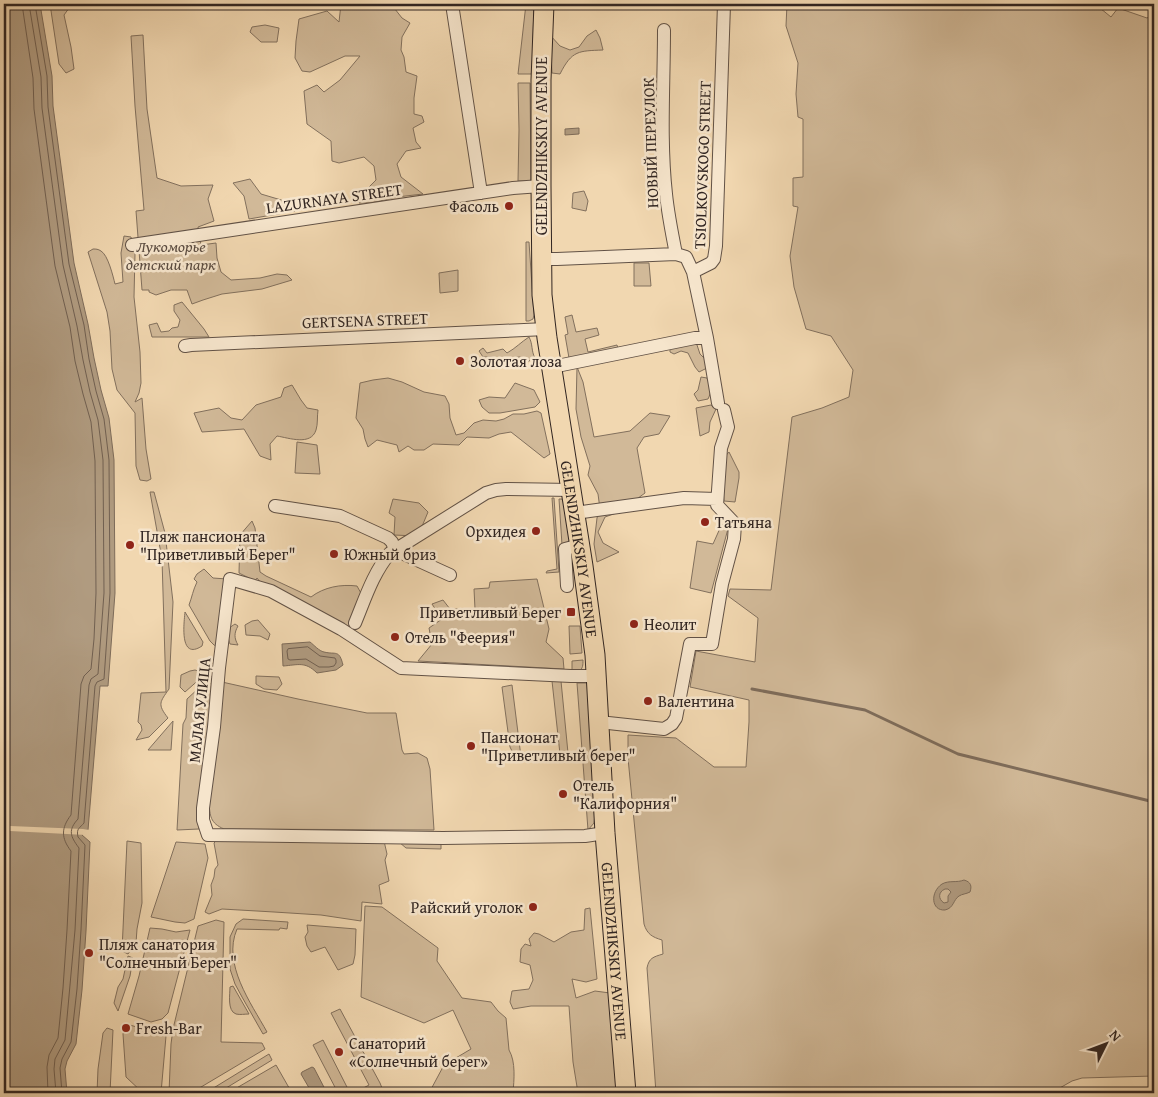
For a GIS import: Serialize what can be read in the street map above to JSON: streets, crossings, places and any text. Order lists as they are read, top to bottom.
{
  "streets": {
    "main road": ["GELENDZHIKSKIY AVENUE"],
    "street": [
      "НОВЫЙ ПЕРЕУЛОК",
      "TSIOLKOVSKOGO STREET",
      "LAZURNAYA STREET",
      "GERTSENA STREET",
      "МАЛАЯ УЛИЦА"
    ]
  },
  "crossings": [
    ["GELENDZHIKSKIY AVENUE", "LAZURNAYA STREET"],
    ["GELENDZHIKSKIY AVENUE", "GERTSENA STREET"],
    ["GELENDZHIKSKIY AVENUE", "МАЛАЯ УЛИЦА"]
  ],
  "parks": ["Лукоморье детский парк"],
  "places": {
    "other": [
      "Фасоль",
      "Золотая лоза",
      "Татьяна",
      "Орхидея",
      "Пляж пансионата \"Приветливый Берег\"",
      "Южный бриз",
      "Неолит",
      "Отель \"Феерия\"",
      "Валентина",
      "Пансионат \"Приветливый берег\"",
      "Отель \"Калифорния\"",
      "Райский уголок",
      "Пляж санатория \"Солнечный Берег\"",
      "Fresh-Bar",
      "Санаторий «Солнечный берег»"
    ],
    "transit": ["Приветливый Берег"]
  },
  "north": "top right"
}
